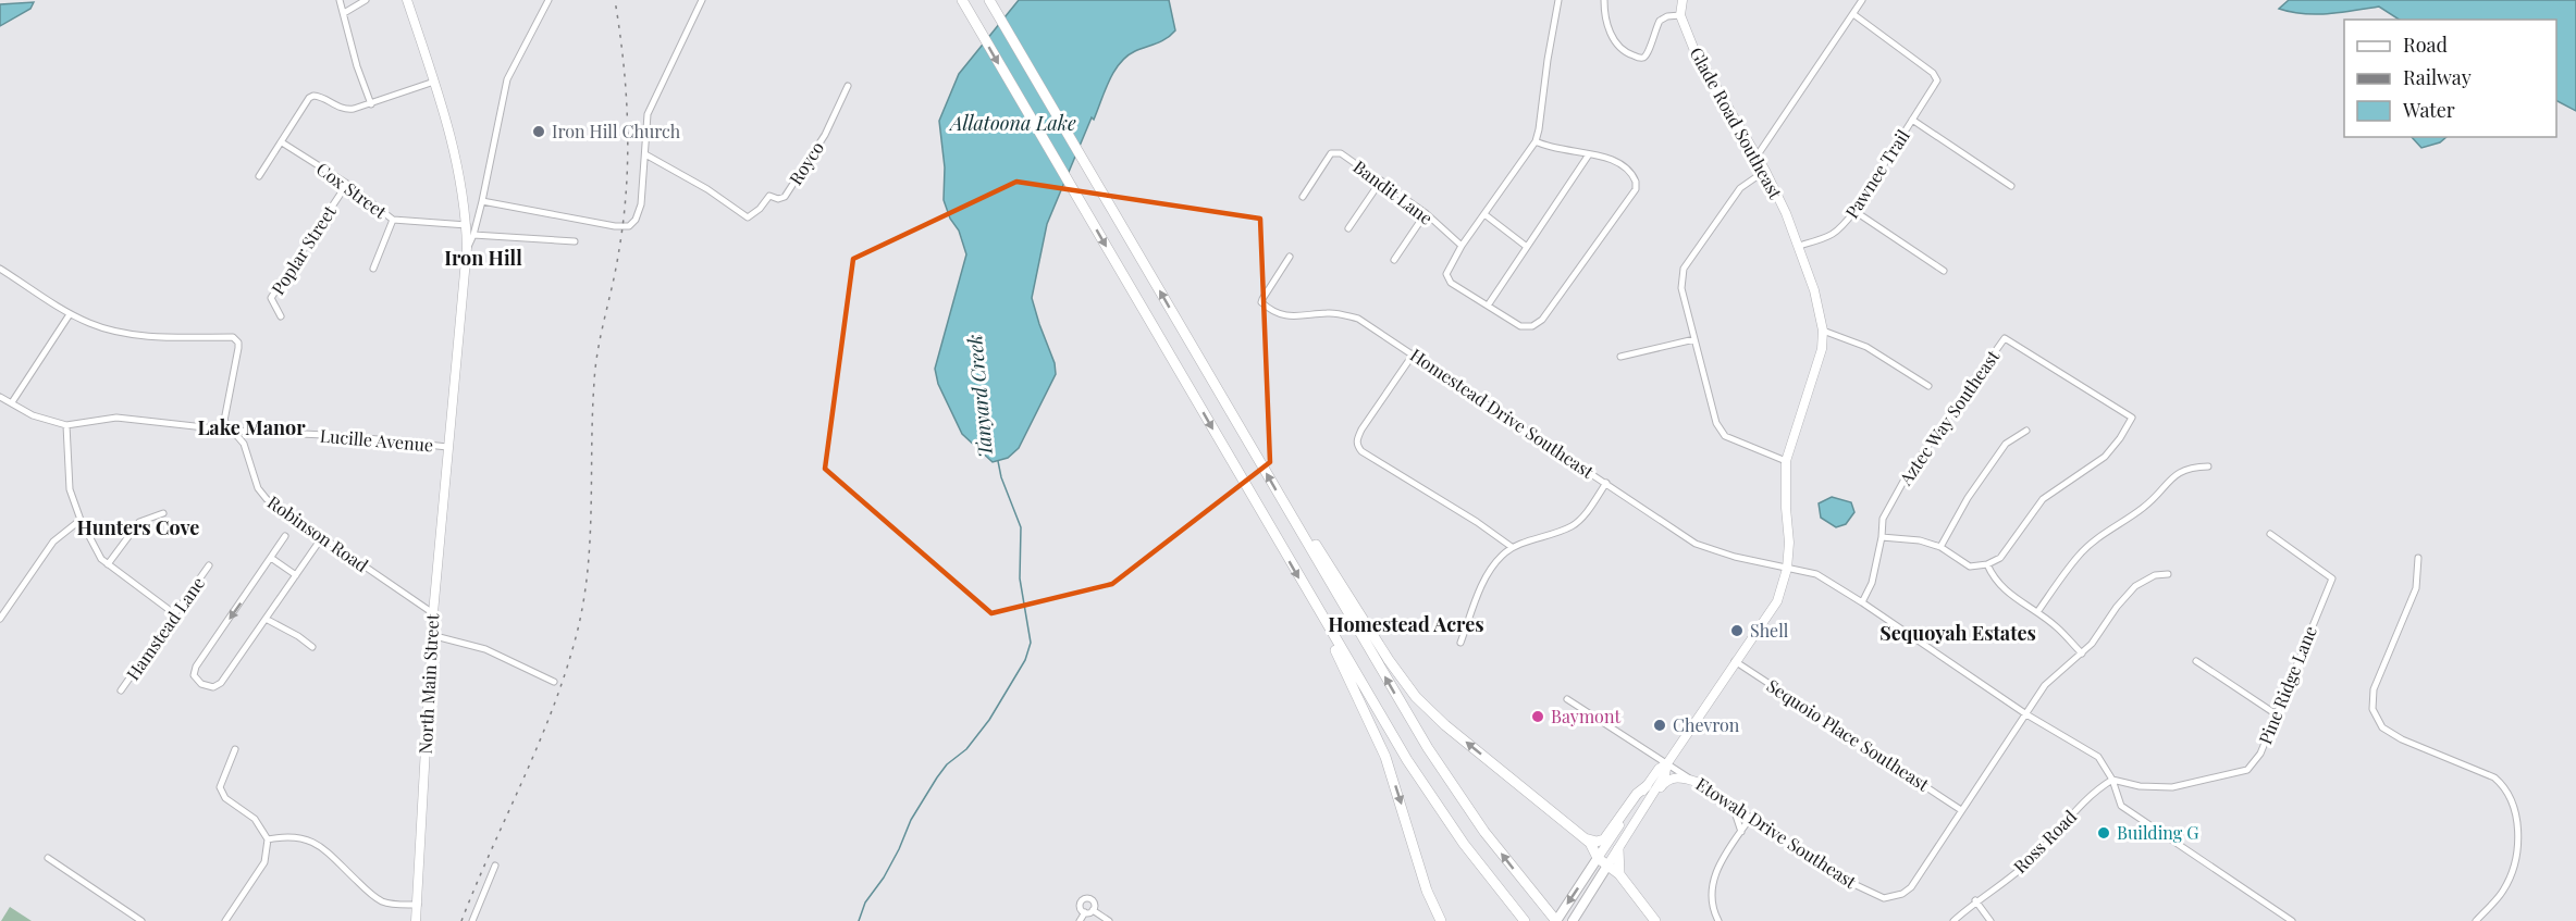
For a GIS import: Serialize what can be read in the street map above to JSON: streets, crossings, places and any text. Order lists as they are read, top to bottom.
{
  "streets": {
    "main road": ["Glade Road Southeast"],
    "street": [
      "Royco",
      "Pawnee Trail",
      "Cox Street",
      "Bandit Lane",
      "Poplar Street",
      "Homestead Drive Southeast",
      "Aztec Way Southeast",
      "Lucille Avenue",
      "Robinson Road",
      "Hamstead Lane",
      "North Main Street",
      "Pine Ridge Lane",
      "Sequoio Place Southeast",
      "Etowah Drive Southeast",
      "Ross Road"
    ]
  },
  "crossings": [
    ["Glade Road Southeast", "Pawnee Trail"],
    ["Glade Road Southeast", "Homestead Drive Southeast"],
    ["Glade Road Southeast", "Sequoio Place Southeast"],
    ["Glade Road Southeast", "Etowah Drive Southeast"],
    ["Cox Street", "Poplar Street"],
    ["Cox Street", "North Main Street"],
    ["Homestead Drive Southeast", "Aztec Way Southeast"],
    ["Homestead Drive Southeast", "Pine Ridge Lane"],
    ["Homestead Drive Southeast", "Etowah Drive Southeast"],
    ["Homestead Drive Southeast", "Ross Road"],
    ["Lucille Avenue", "Robinson Road"],
    ["Lucille Avenue", "North Main Street"],
    ["Robinson Road", "North Main Street"],
    ["Pine Ridge Lane", "Ross Road"],
    ["Sequoio Place Southeast", "Etowah Drive Southeast"]
  ],
  "districts": [
    "Iron Hill",
    "Lake Manor",
    "Hunters Cove",
    "Homestead Acres",
    "Sequoyah Estates"
  ],
  "water": ["Allatoona Lake", "Tanyard Creek"],
  "places": [
    "Iron Hill Church",
    "Shell",
    "Baymont",
    "Chevron",
    "Building G"
  ],
  "legend": ["Road", "Railway", "Water"]
}
